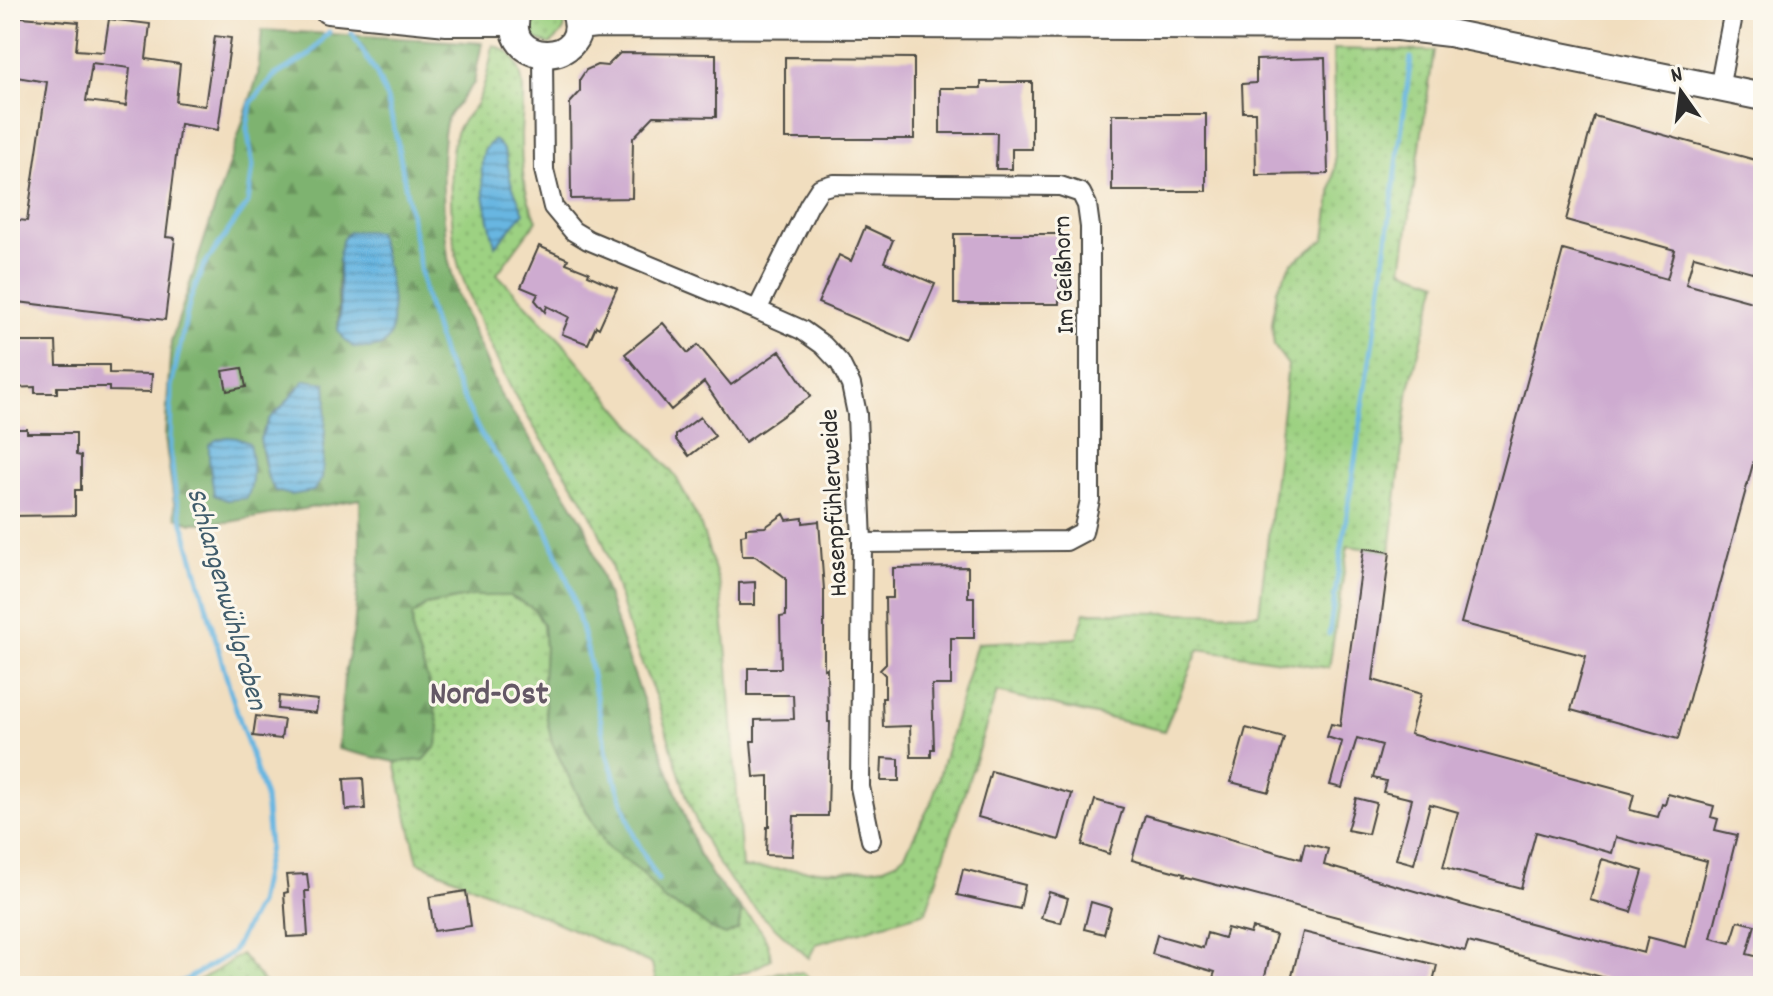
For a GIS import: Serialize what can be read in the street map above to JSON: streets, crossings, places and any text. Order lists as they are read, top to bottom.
{
  "streets": {
    "street": ["Im Geißhorn", "Hasenpfühlerweide"]
  },
  "crossings": [
    ["Im Geißhorn", "Hasenpfühlerweide"]
  ],
  "districts": ["Nord-Ost"],
  "water": ["Schlangenwühlgraben"],
  "north": "top"
}
